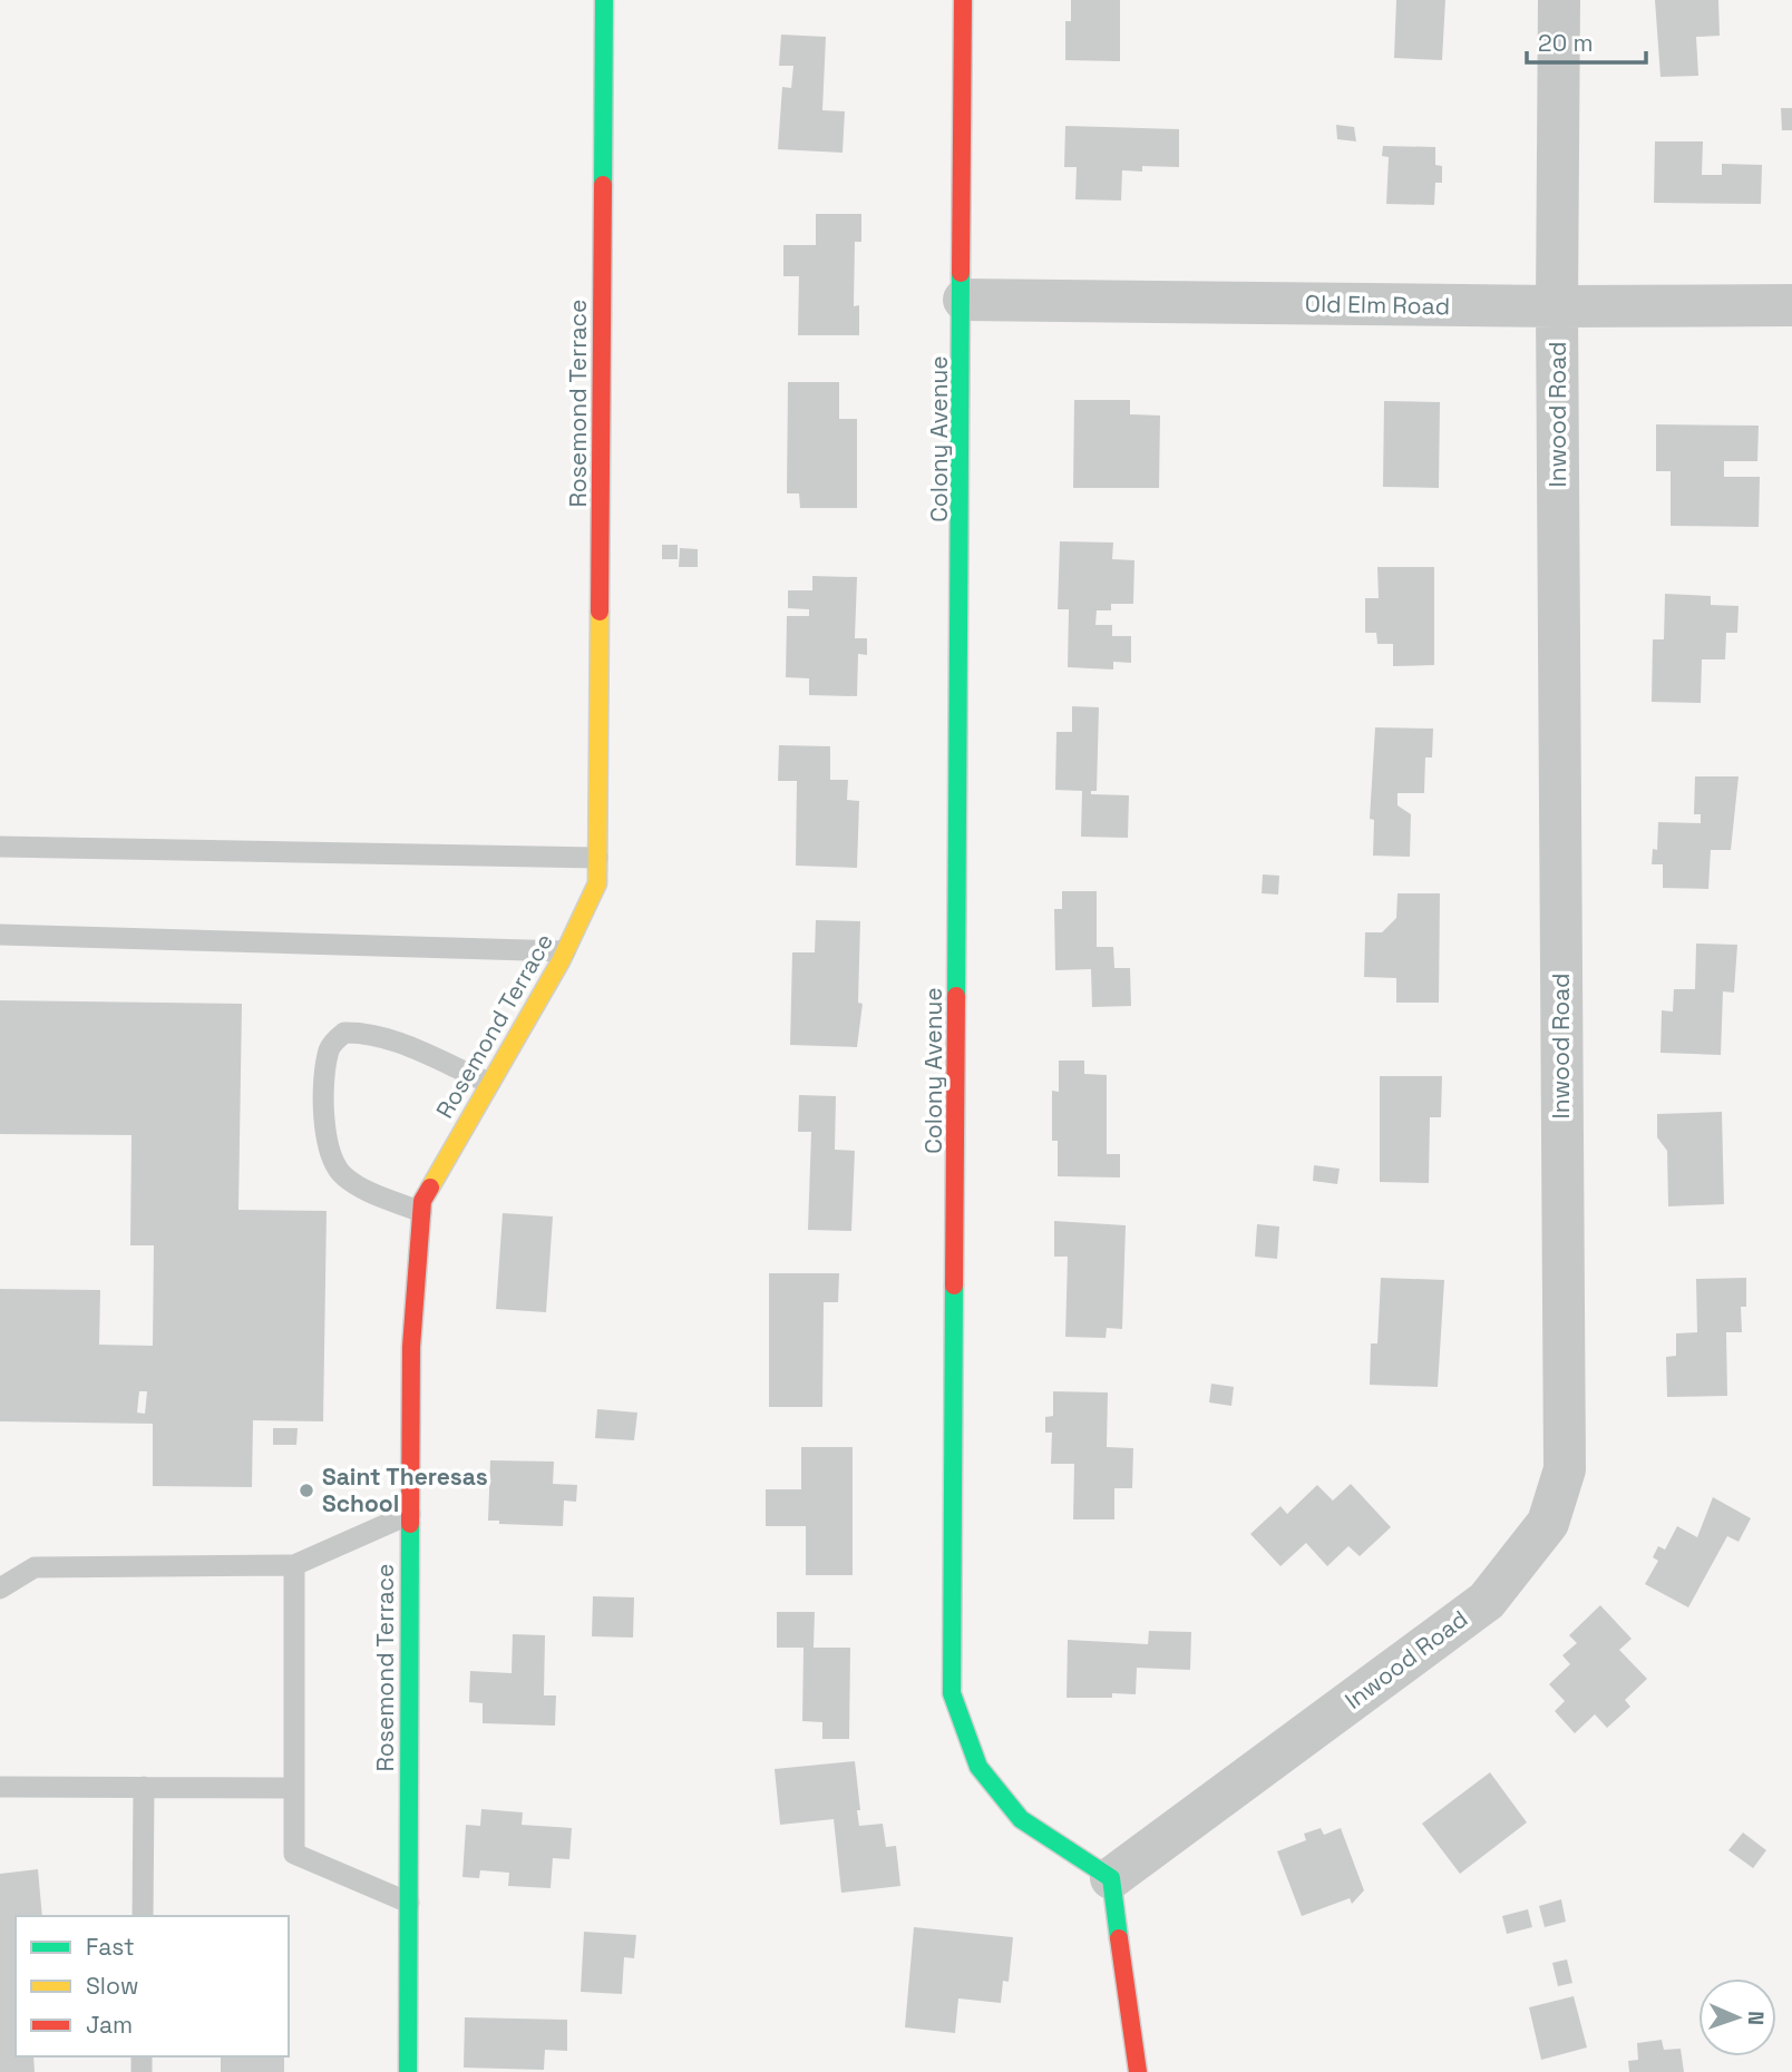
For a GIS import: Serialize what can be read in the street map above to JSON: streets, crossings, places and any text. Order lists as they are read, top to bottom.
{
  "streets": {
    "street": [
      "Old Elm Road",
      "Rosemond Terrace",
      "Inwood Road",
      "Colony Avenue"
    ]
  },
  "crossings": [
    ["Old Elm Road", "Inwood Road"],
    ["Old Elm Road", "Colony Avenue"],
    ["Inwood Road", "Colony Avenue"]
  ],
  "places": ["Saint Theresas School"],
  "legend": ["Fast", "Slow", "Jam"],
  "scale_bar": "20 m",
  "north": "right"
}
